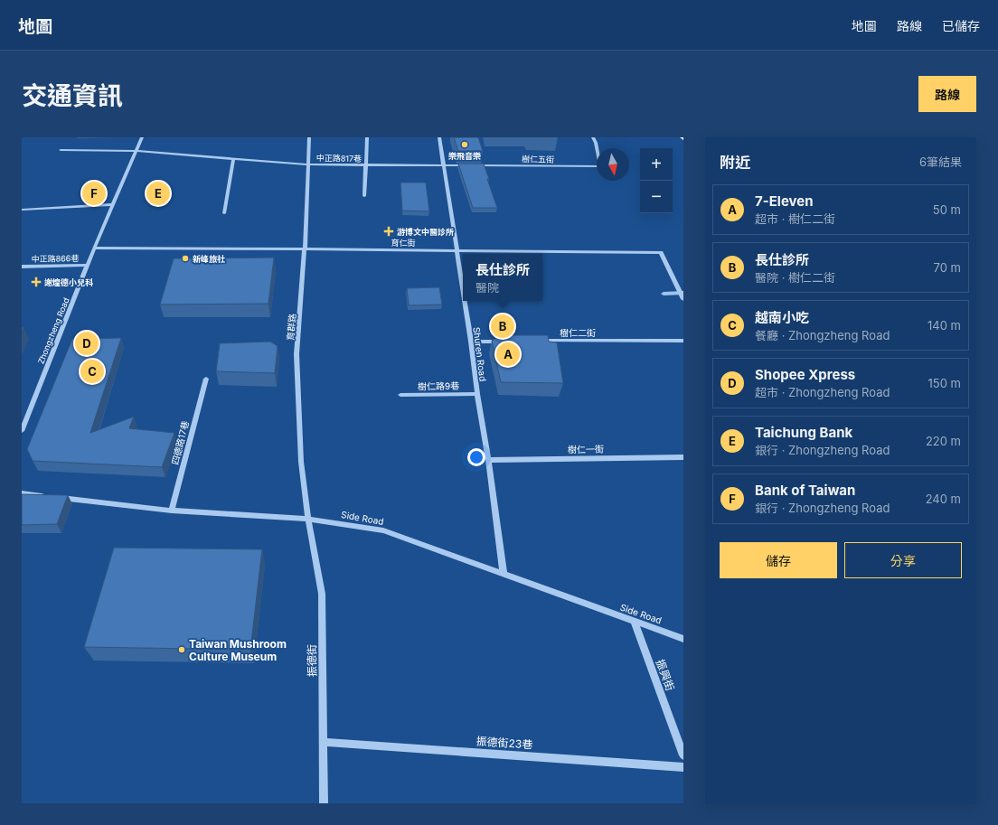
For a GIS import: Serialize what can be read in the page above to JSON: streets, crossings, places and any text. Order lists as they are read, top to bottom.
{
  "streets": {
    "street": [
      "中正路817巷",
      "樹仁五街",
      "育仁街",
      "中正路866巷",
      "育群路",
      "Zhongzheng Road",
      "樹仁二街",
      "Shuren Road",
      "樹仁路9巷",
      "四德路17巷",
      "樹仁一街",
      "Side Road",
      "振德街",
      "振興街",
      "振德街23巷"
    ]
  },
  "crossings": [
    ["中正路817巷", "樹仁五街"],
    ["中正路817巷", "育群路"],
    ["中正路817巷", "Zhongzheng Road"],
    ["中正路817巷", "Shuren Road"],
    ["樹仁五街", "Shuren Road"],
    ["育仁街", "育群路"],
    ["育仁街", "Zhongzheng Road"],
    ["育仁街", "Shuren Road"],
    ["中正路866巷", "Zhongzheng Road"],
    ["育群路", "Side Road"],
    ["育群路", "振德街"],
    ["Shuren Road", "樹仁路9巷"],
    ["Shuren Road", "樹仁一街"],
    ["Shuren Road", "Side Road"],
    ["四德路17巷", "Side Road"],
    ["Side Road", "振德街"],
    ["Side Road", "振興街"],
    ["振德街", "振德街23巷"]
  ],
  "places": {
    "other": ["樂飛音樂", "新峰旅社", "Taiwan Mushroom Culture Museum"],
    "health": ["游博文中醫診所", "謝煌德小兒科"]
  },
  "north": "bottom",
  "page": {
    "header": "地圖",
    "nav": ["地圖", "路線", "已儲存"],
    "title": "交通資訊",
    "buttons": [
      "路線",
      ["儲存", "分享"]
    ],
    "heading": ["附近", "6筆結果"],
    "map_buttons": ["+", "−"],
    "pins": [
      "E",
      "F",
      "B",
      "D",
      "A",
      "C"
    ],
    "list": [
      {
        "mark": "A",
        "name": "7-Eleven",
        "note": "超市 · 樹仁二街",
        "value": "50 m"
      },
      {
        "mark": "B",
        "name": "長仕診所",
        "note": "醫院 · 樹仁二街",
        "value": "70 m"
      },
      {
        "mark": "C",
        "name": "越南小吃",
        "note": "餐廳 · Zhongzheng Road",
        "value": "140 m"
      },
      {
        "mark": "D",
        "name": "Shopee Xpress",
        "note": "超市 · Zhongzheng Road",
        "value": "150 m"
      },
      {
        "mark": "E",
        "name": "Taichung Bank",
        "note": "銀行 · Zhongzheng Road",
        "value": "220 m"
      },
      {
        "mark": "F",
        "name": "Bank of Taiwan",
        "note": "銀行 · Zhongzheng Road",
        "value": "240 m"
      }
    ],
    "popup": ["長仕診所", "醫院"]
  }
}
